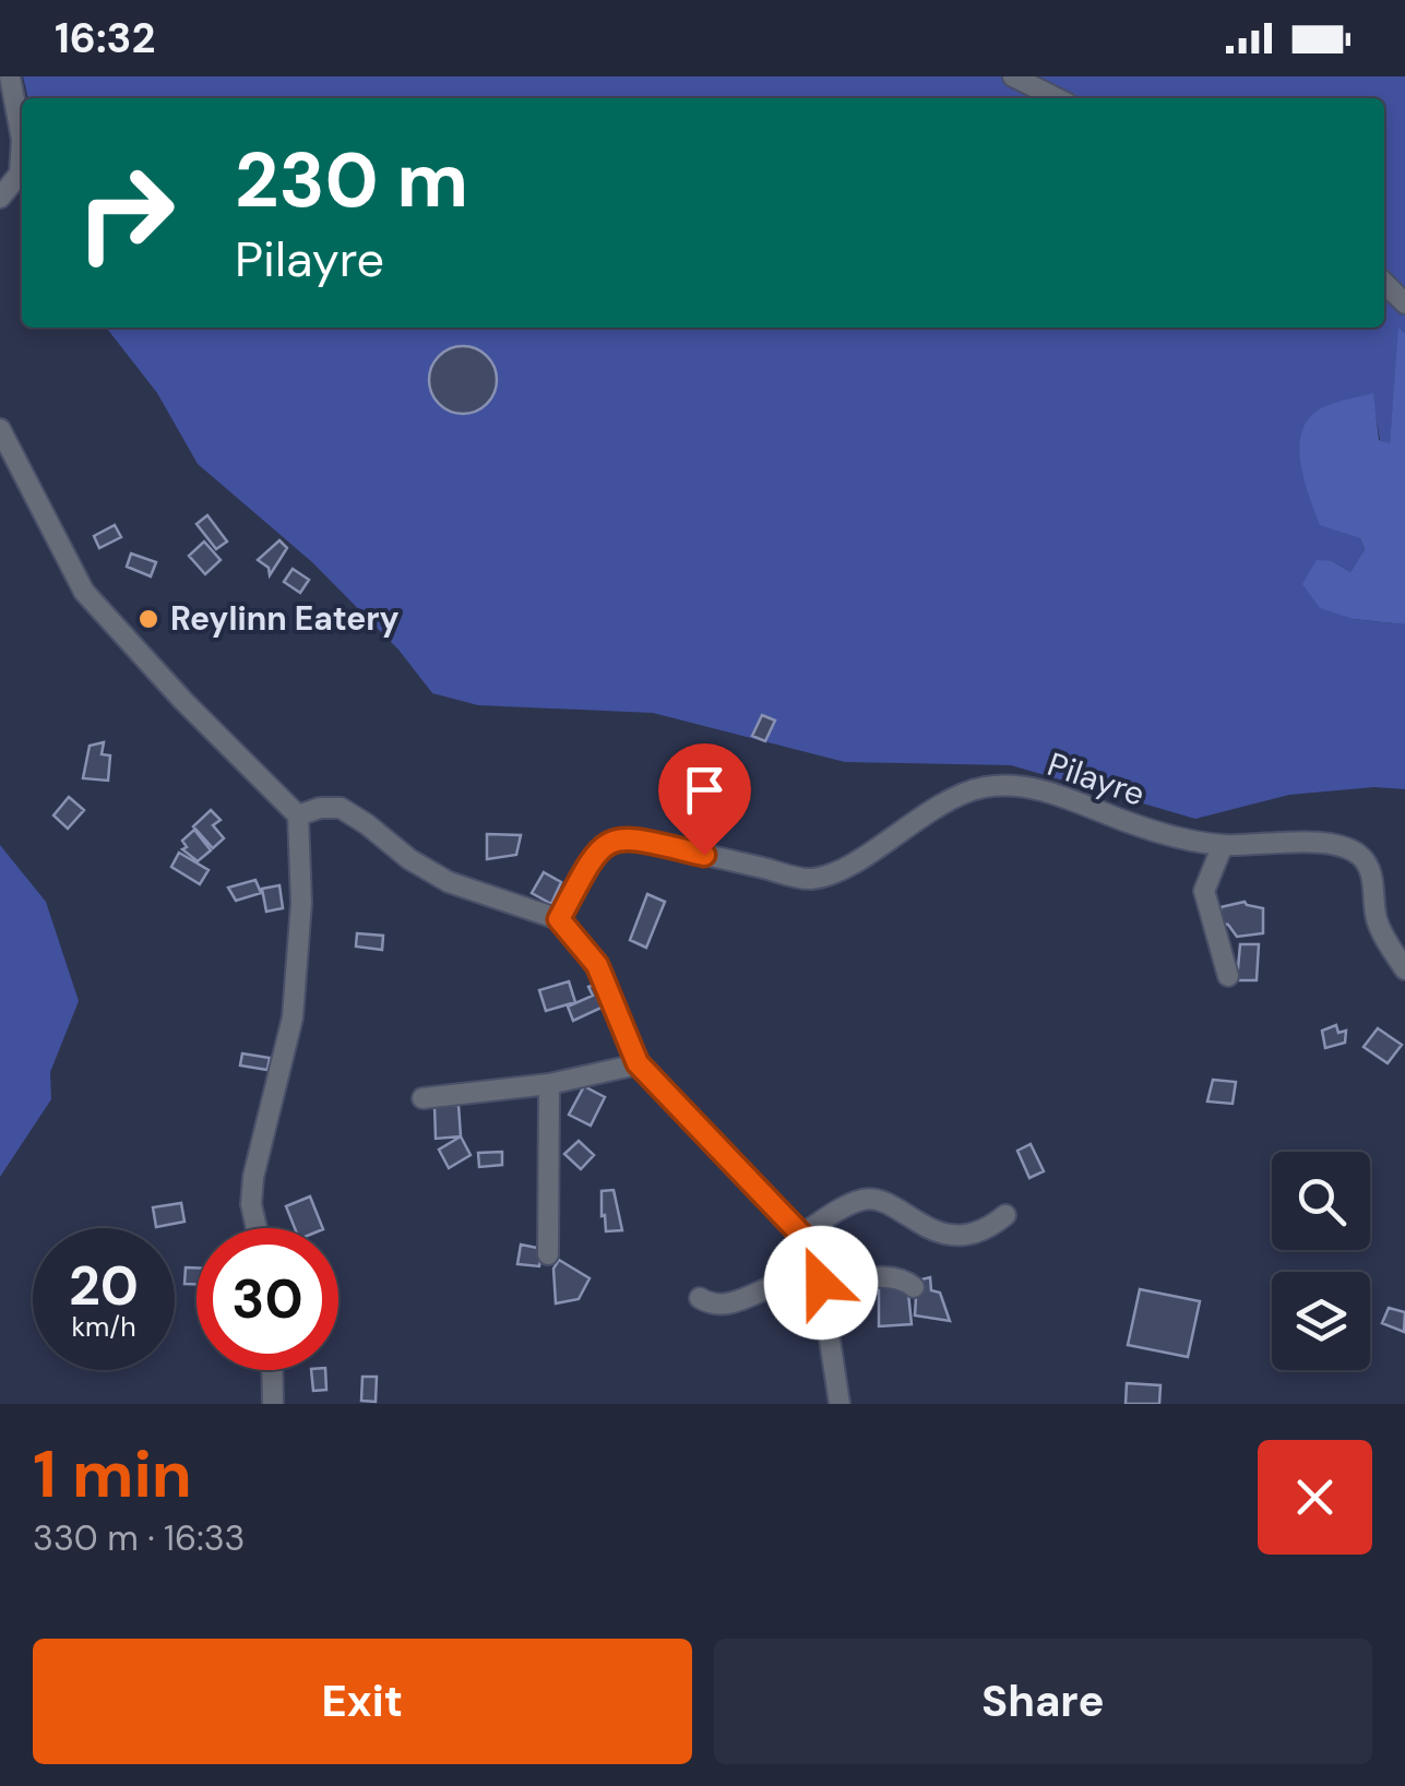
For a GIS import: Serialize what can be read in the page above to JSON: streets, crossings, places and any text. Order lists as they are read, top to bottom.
{
  "streets": {
    "street": ["Pilayre"]
  },
  "places": ["Reylinn Eatery"],
  "page": {
    "status": "16:32",
    "turn": ["230 m", "Pilayre"],
    "speed": "20 km/h",
    "limit": "30",
    "heading": ["1 min", "330 m · 16:33"],
    "buttons": ["Exit", "Share"]
  }
}
